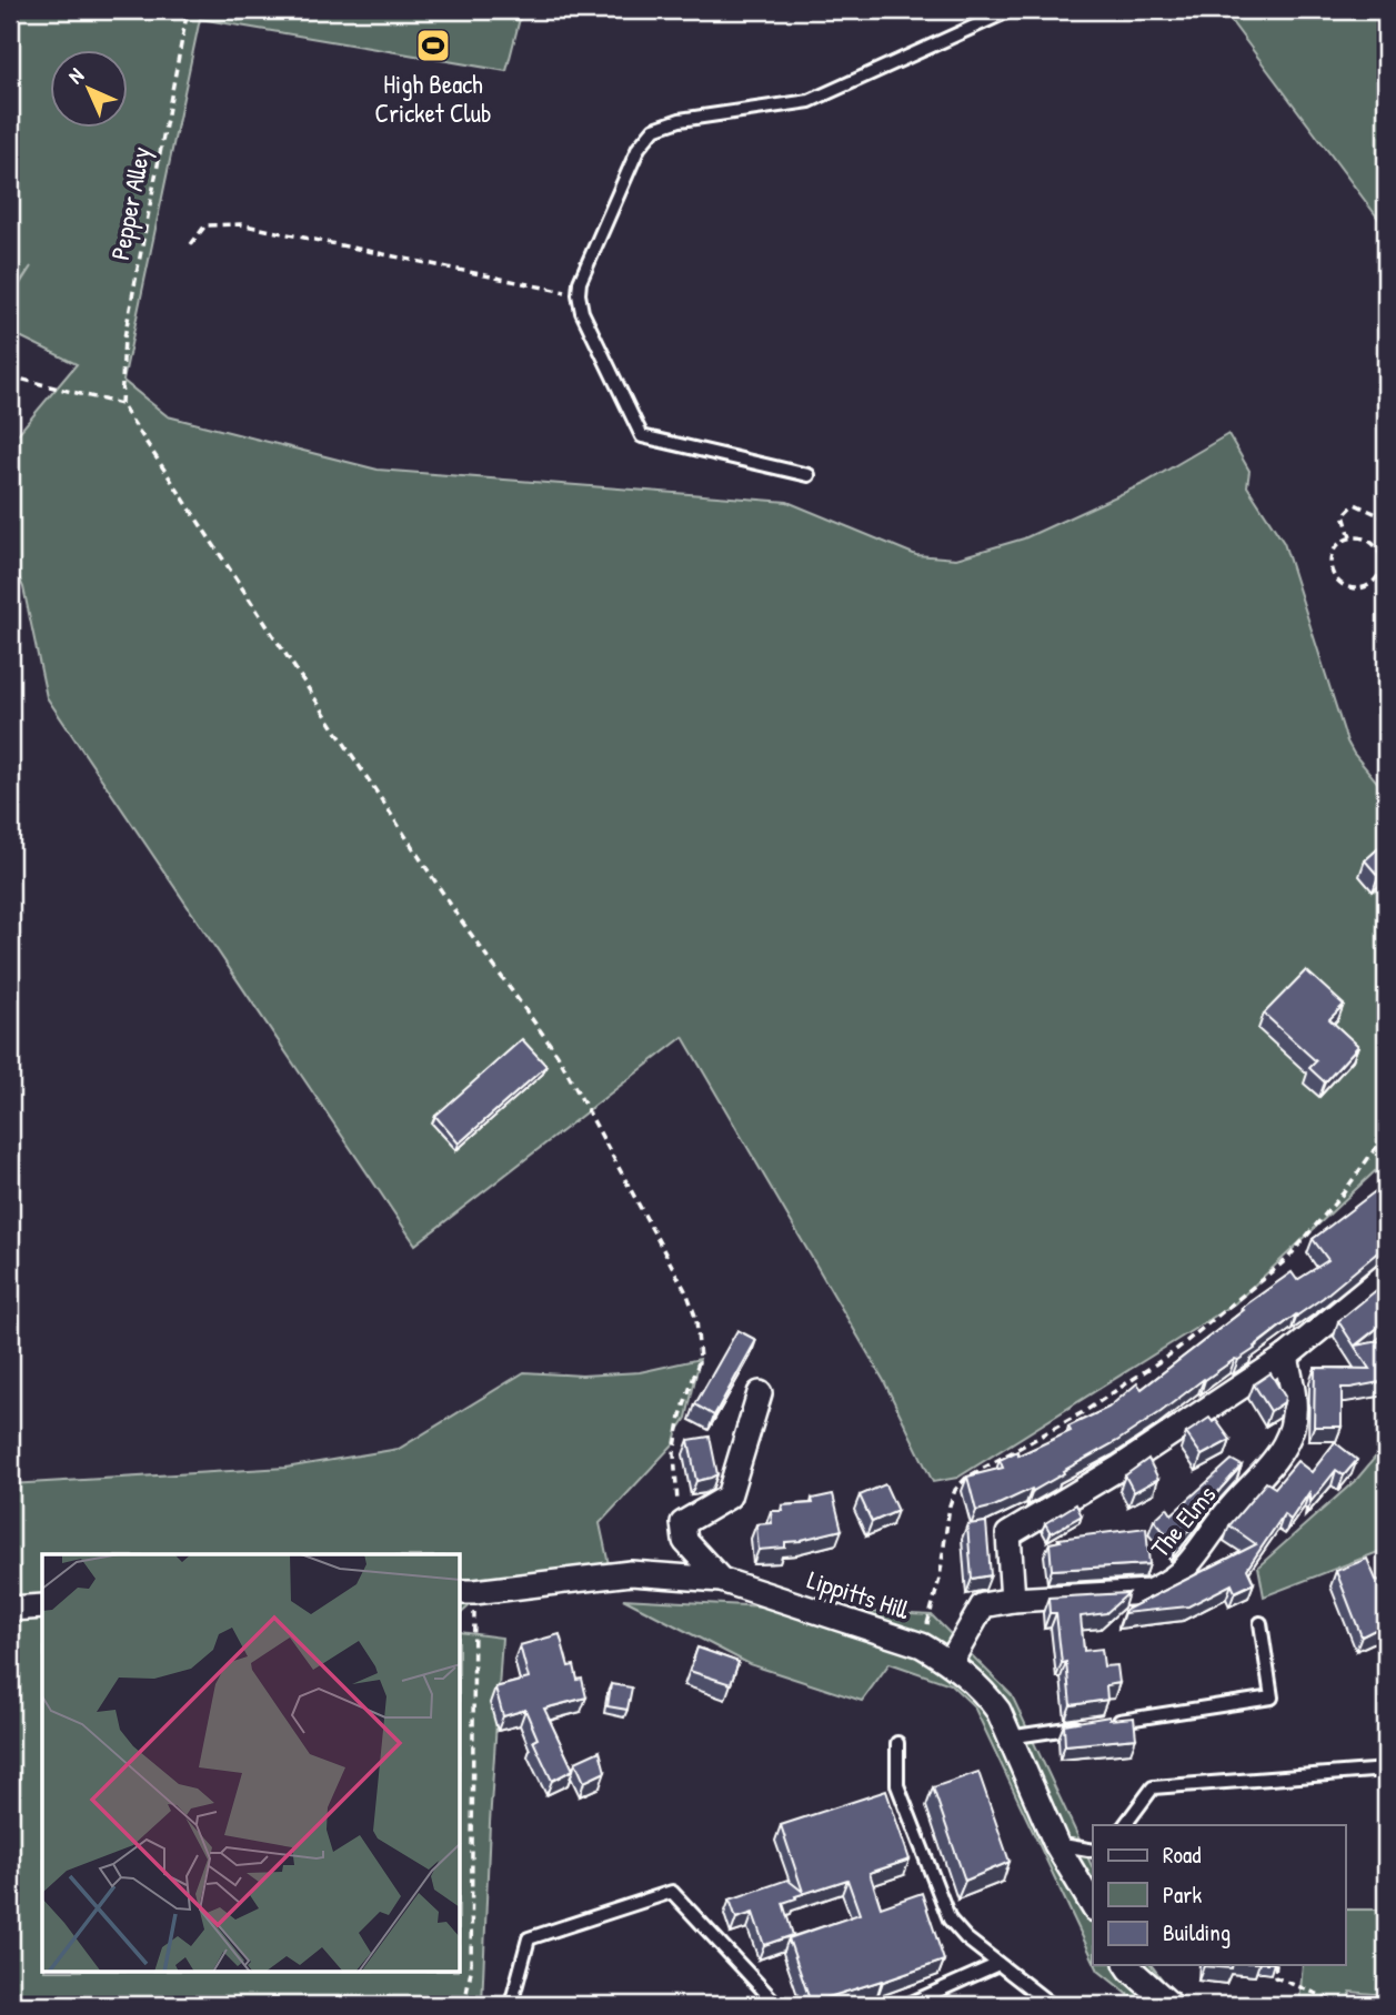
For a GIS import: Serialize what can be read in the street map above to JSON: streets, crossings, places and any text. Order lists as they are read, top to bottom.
{
  "streets": {
    "street": ["The Elms", "Lippitts Hill"],
    "path": ["Pepper Alley"]
  },
  "crossings": [
    ["The Elms", "Lippitts Hill"]
  ],
  "places": {
    "sports": ["High Beach Cricket Club"]
  },
  "legend": ["Road", "Park", "Building"],
  "north": "top left"
}
